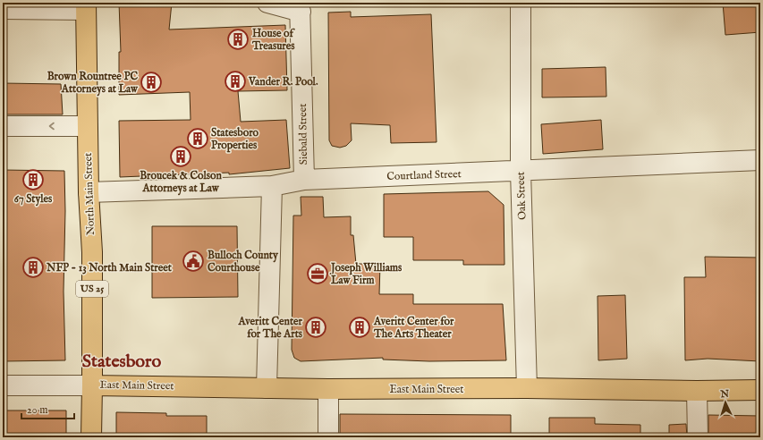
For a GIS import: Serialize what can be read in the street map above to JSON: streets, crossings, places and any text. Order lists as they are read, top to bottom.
{
  "streets": {
    "main road": ["North Main Street", "US 25", "East Main Street"],
    "street": ["Siebald Street", "Courtland Street", "Oak Street"]
  },
  "crossings": [
    ["Siebald Street", "Courtland Street"],
    ["Courtland Street", "North Main Street"],
    ["Courtland Street", "Oak Street"],
    ["North Main Street", "US 25"],
    ["North Main Street", "East Main Street"],
    ["Oak Street", "East Main Street"],
    ["US 25", "East Main Street"]
  ],
  "districts": ["Statesboro"],
  "places": {
    "building": [
      "House of Treasures",
      "Vander R. Pool.",
      "Brown Rountree PC Attorneys at Law",
      "Statesboro Properties",
      "Broucek & Colson Attorneys at Law",
      "67 Styles",
      "NFP - 13 North Main Street",
      "Averitt Center for The Arts",
      "Averitt Center for The Arts Theater"
    ],
    "public building": ["Bulloch County Courthouse"],
    "office": ["Joseph Williams Law Firm"]
  },
  "scale_bar": "20 m",
  "north": "top"
}
